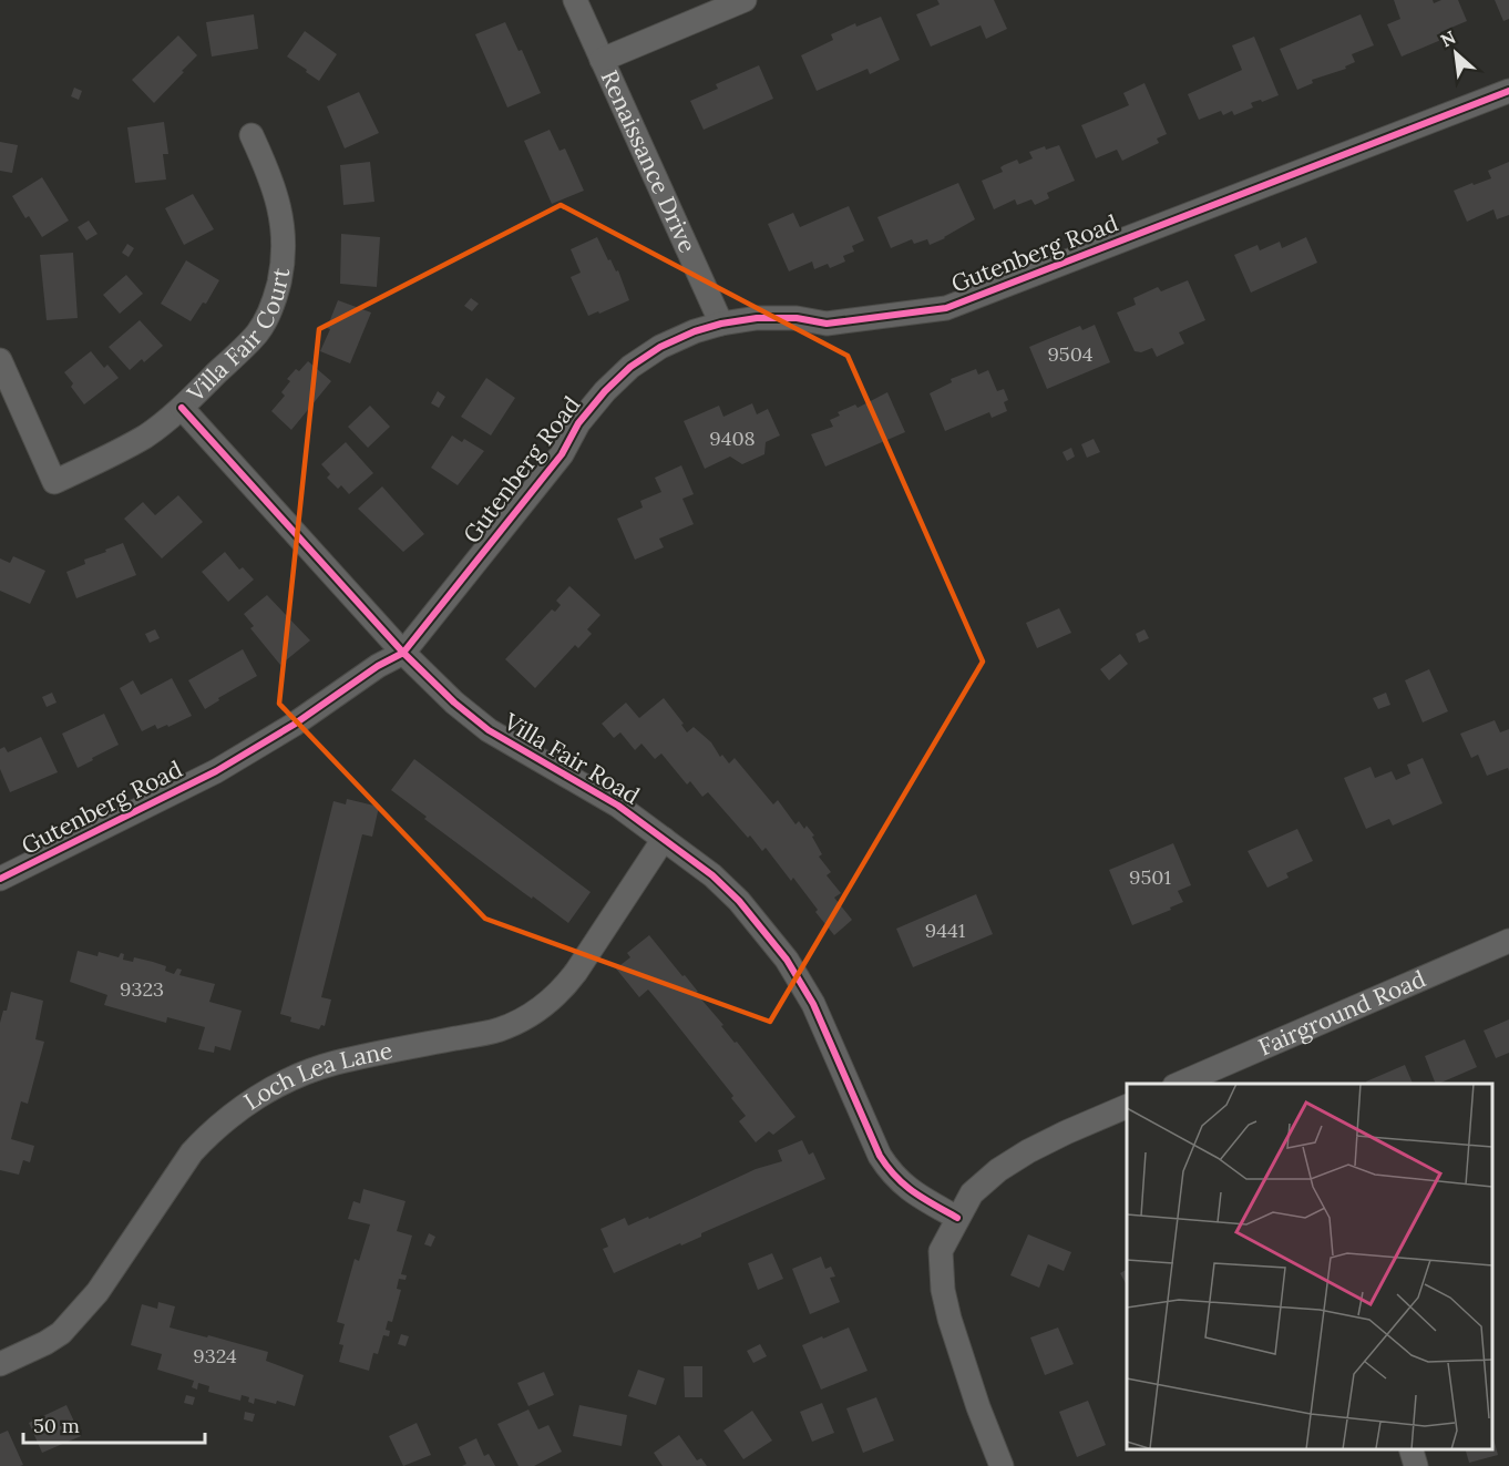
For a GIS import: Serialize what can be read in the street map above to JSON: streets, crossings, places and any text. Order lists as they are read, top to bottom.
{
  "streets": {
    "street": [
      "Renaissance Drive",
      "Gutenberg Road",
      "Villa Fair Court",
      "Villa Fair Road",
      "Fairground Road",
      "Loch Lea Lane"
    ]
  },
  "crossings": [
    ["Renaissance Drive", "Gutenberg Road"],
    ["Gutenberg Road", "Villa Fair Road"],
    ["Villa Fair Court", "Villa Fair Road"],
    ["Villa Fair Road", "Loch Lea Lane"]
  ],
  "house_numbers": [
    "9504",
    "9408",
    "9501",
    "9441",
    "9323",
    "9324"
  ],
  "scale_bar": "50 m",
  "north": "top left"
}
